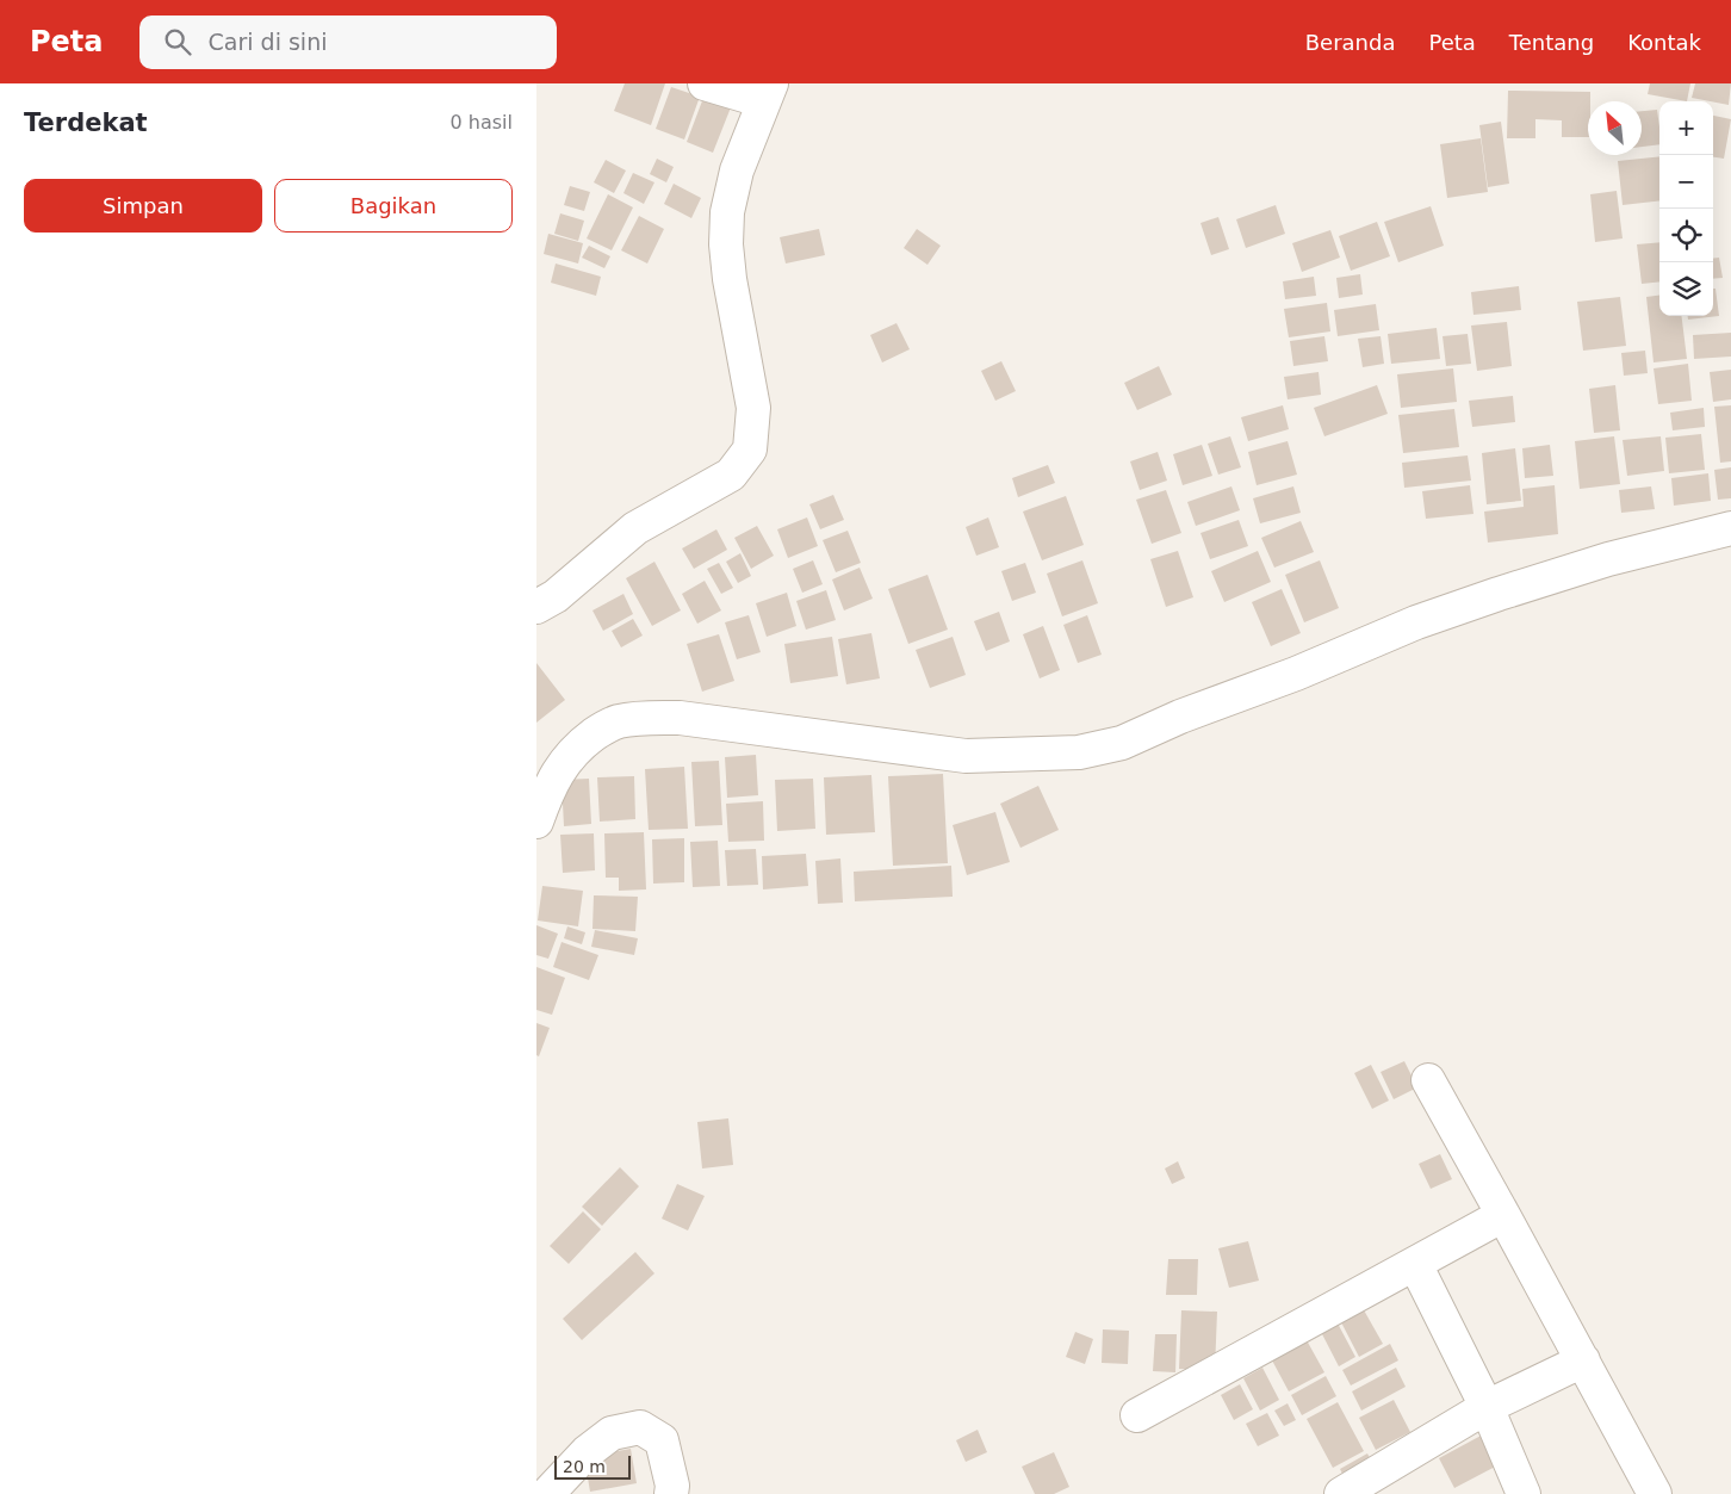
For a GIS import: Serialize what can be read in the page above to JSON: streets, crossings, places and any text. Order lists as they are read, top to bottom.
{
  "scale_bar": "20 m",
  "north": "top left",
  "page": {
    "header": "Peta",
    "search": "Cari di sini",
    "nav": [
      "Beranda",
      "Peta",
      "Tentang",
      "Kontak"
    ],
    "heading": ["Terdekat", "0 hasil"],
    "map_buttons": ["+", "−"],
    "buttons": ["Simpan", "Bagikan"],
    "scale": "20 m"
  }
}
